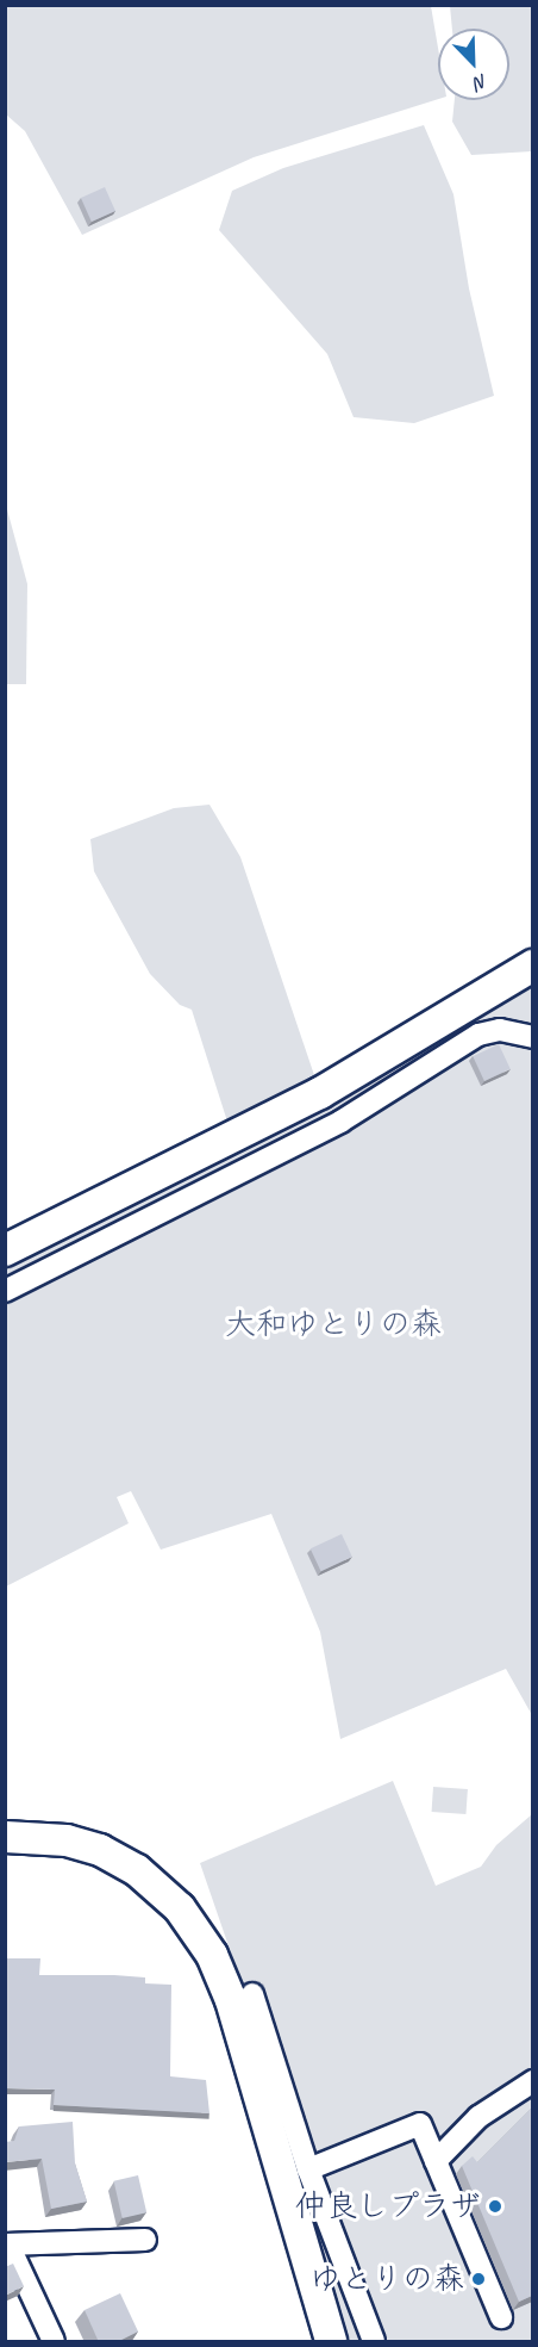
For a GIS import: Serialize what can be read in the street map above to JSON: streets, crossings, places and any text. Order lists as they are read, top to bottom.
{
  "parks": ["大和ゆとりの森"],
  "places": ["仲良しプラザ", "ゆとりの森"],
  "north": "bottom right"
}
